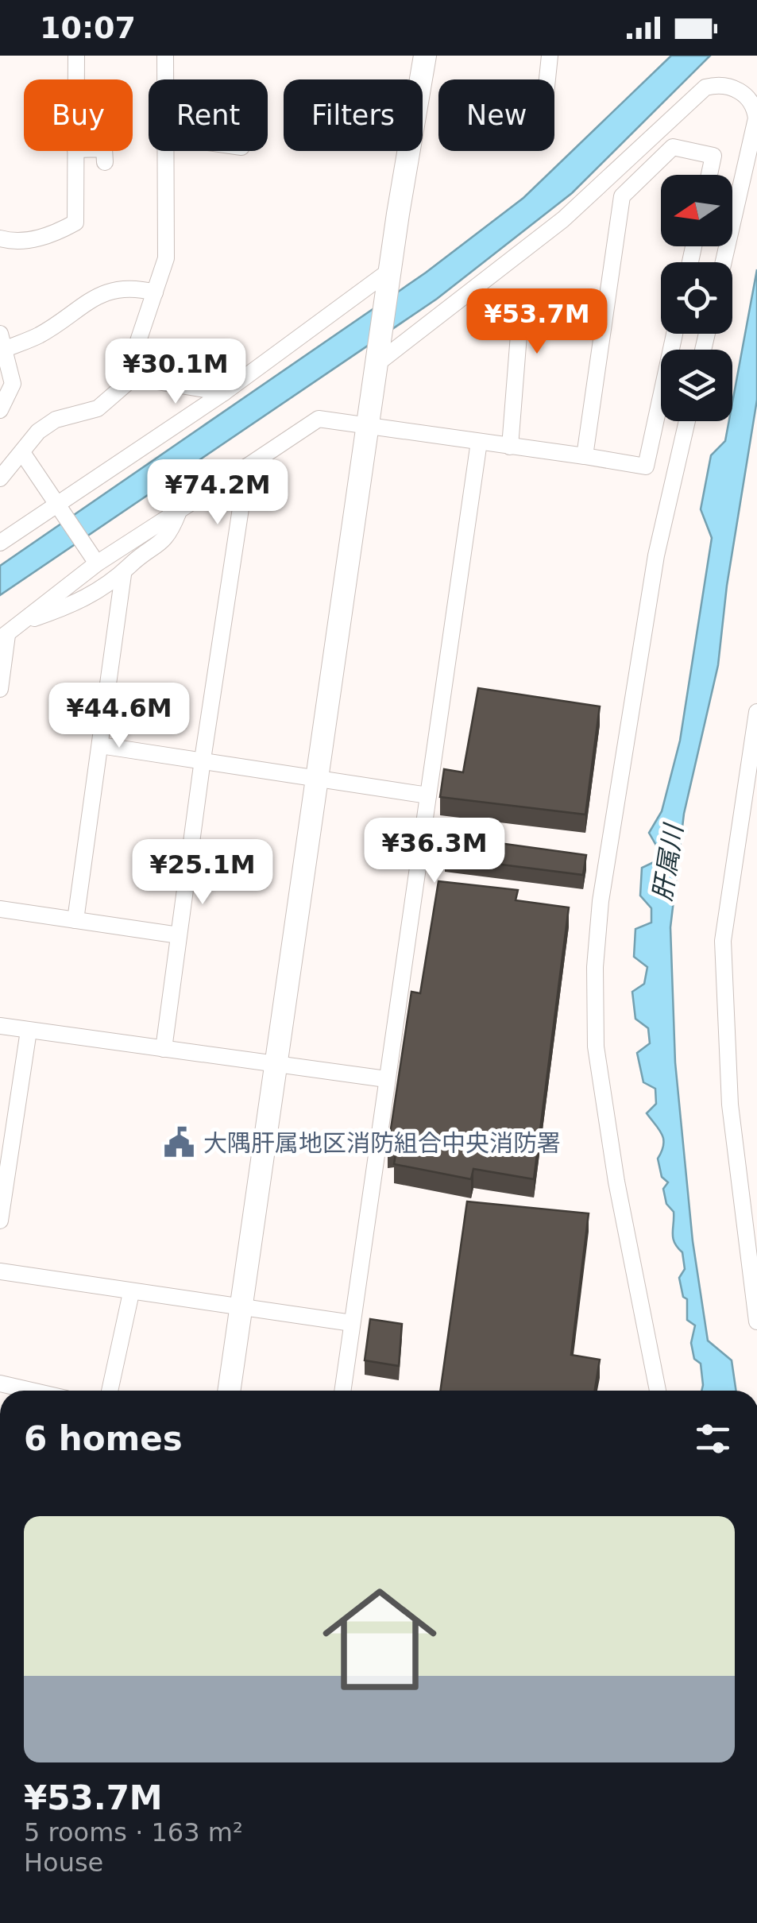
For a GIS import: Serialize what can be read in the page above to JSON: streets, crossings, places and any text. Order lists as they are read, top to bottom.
{
  "water": ["肝属川"],
  "places": {
    "public building": ["大隅肝属地区消防組合中央消防署"]
  },
  "north": "left",
  "page": {
    "status": "10:07",
    "chip": [
      "Buy",
      "Rent",
      "Filters",
      "New"
    ],
    "price": [
      "¥53.7M",
      "¥30.1M",
      "¥74.2M",
      "¥44.6M",
      "¥36.3M",
      "¥25.1M"
    ],
    "heading": "6 homes",
    "list": [
      {
        "name": "¥53.7M",
        "note": "5 rooms · 163 m² · House"
      }
    ]
  }
}
